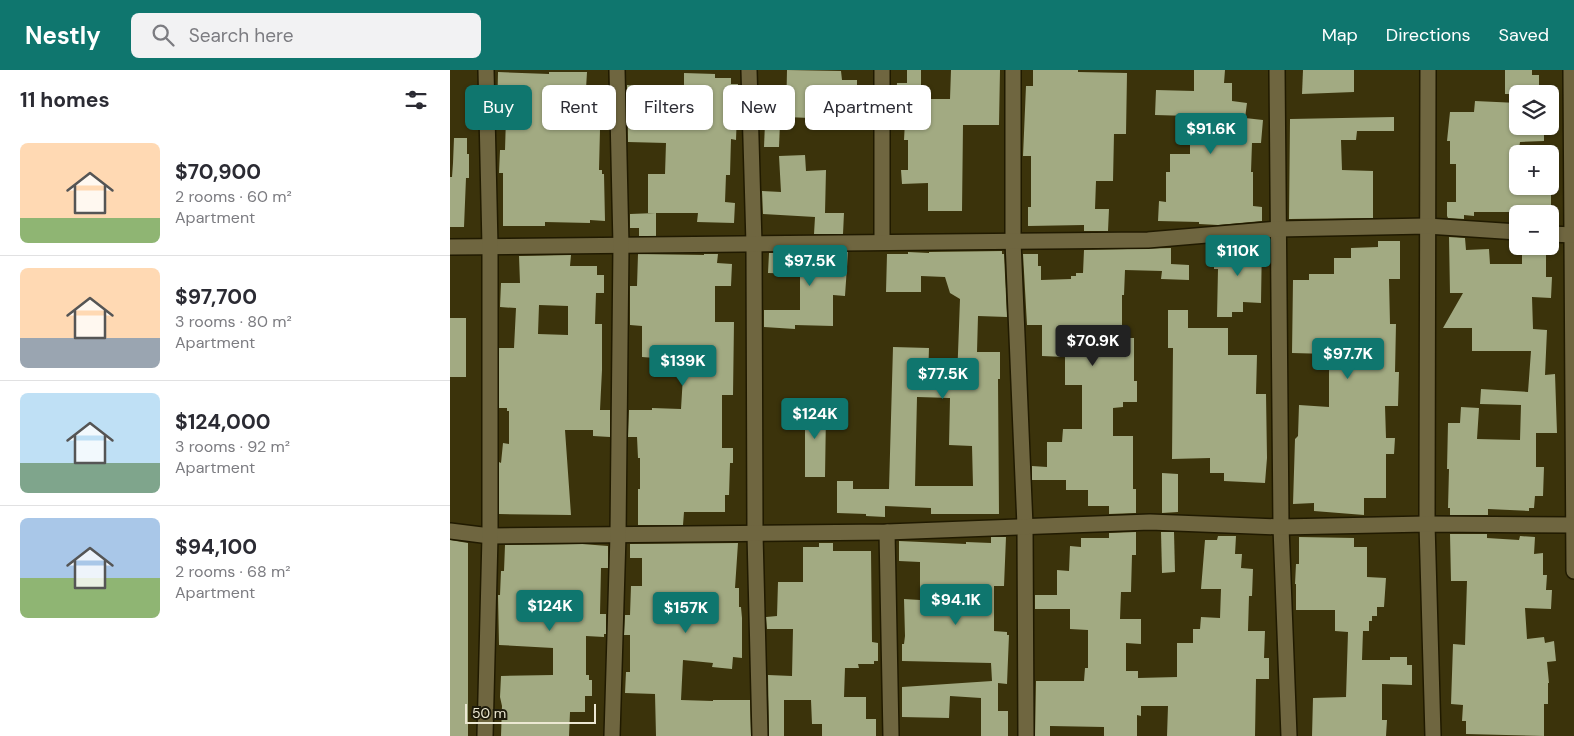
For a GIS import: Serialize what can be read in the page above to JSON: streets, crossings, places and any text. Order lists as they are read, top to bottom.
{
  "scale_bar": "50 m",
  "page": {
    "header": "Nestly",
    "search": "Search here",
    "nav": ["Map", "Directions", "Saved"],
    "heading": "11 homes",
    "map_buttons": ["+", "−"],
    "chip": [
      "Buy",
      "Rent",
      "Filters",
      "New",
      "Apartment"
    ],
    "price": [
      "$91.6K",
      "$110K",
      "$97.5K",
      "$70.9K",
      "$97.7K",
      "$139K",
      "$77.5K",
      "$124K",
      "$94.1K",
      "$124K",
      "$157K"
    ],
    "list": [
      {
        "name": "$70,900",
        "note": "2 rooms · 60 m² · Apartment"
      },
      {
        "name": "$97,700",
        "note": "3 rooms · 80 m² · Apartment"
      },
      {
        "name": "$124,000",
        "note": "3 rooms · 92 m² · Apartment"
      },
      {
        "name": "$94,100",
        "note": "2 rooms · 68 m² · Apartment"
      }
    ],
    "scale": "50 m"
  }
}
